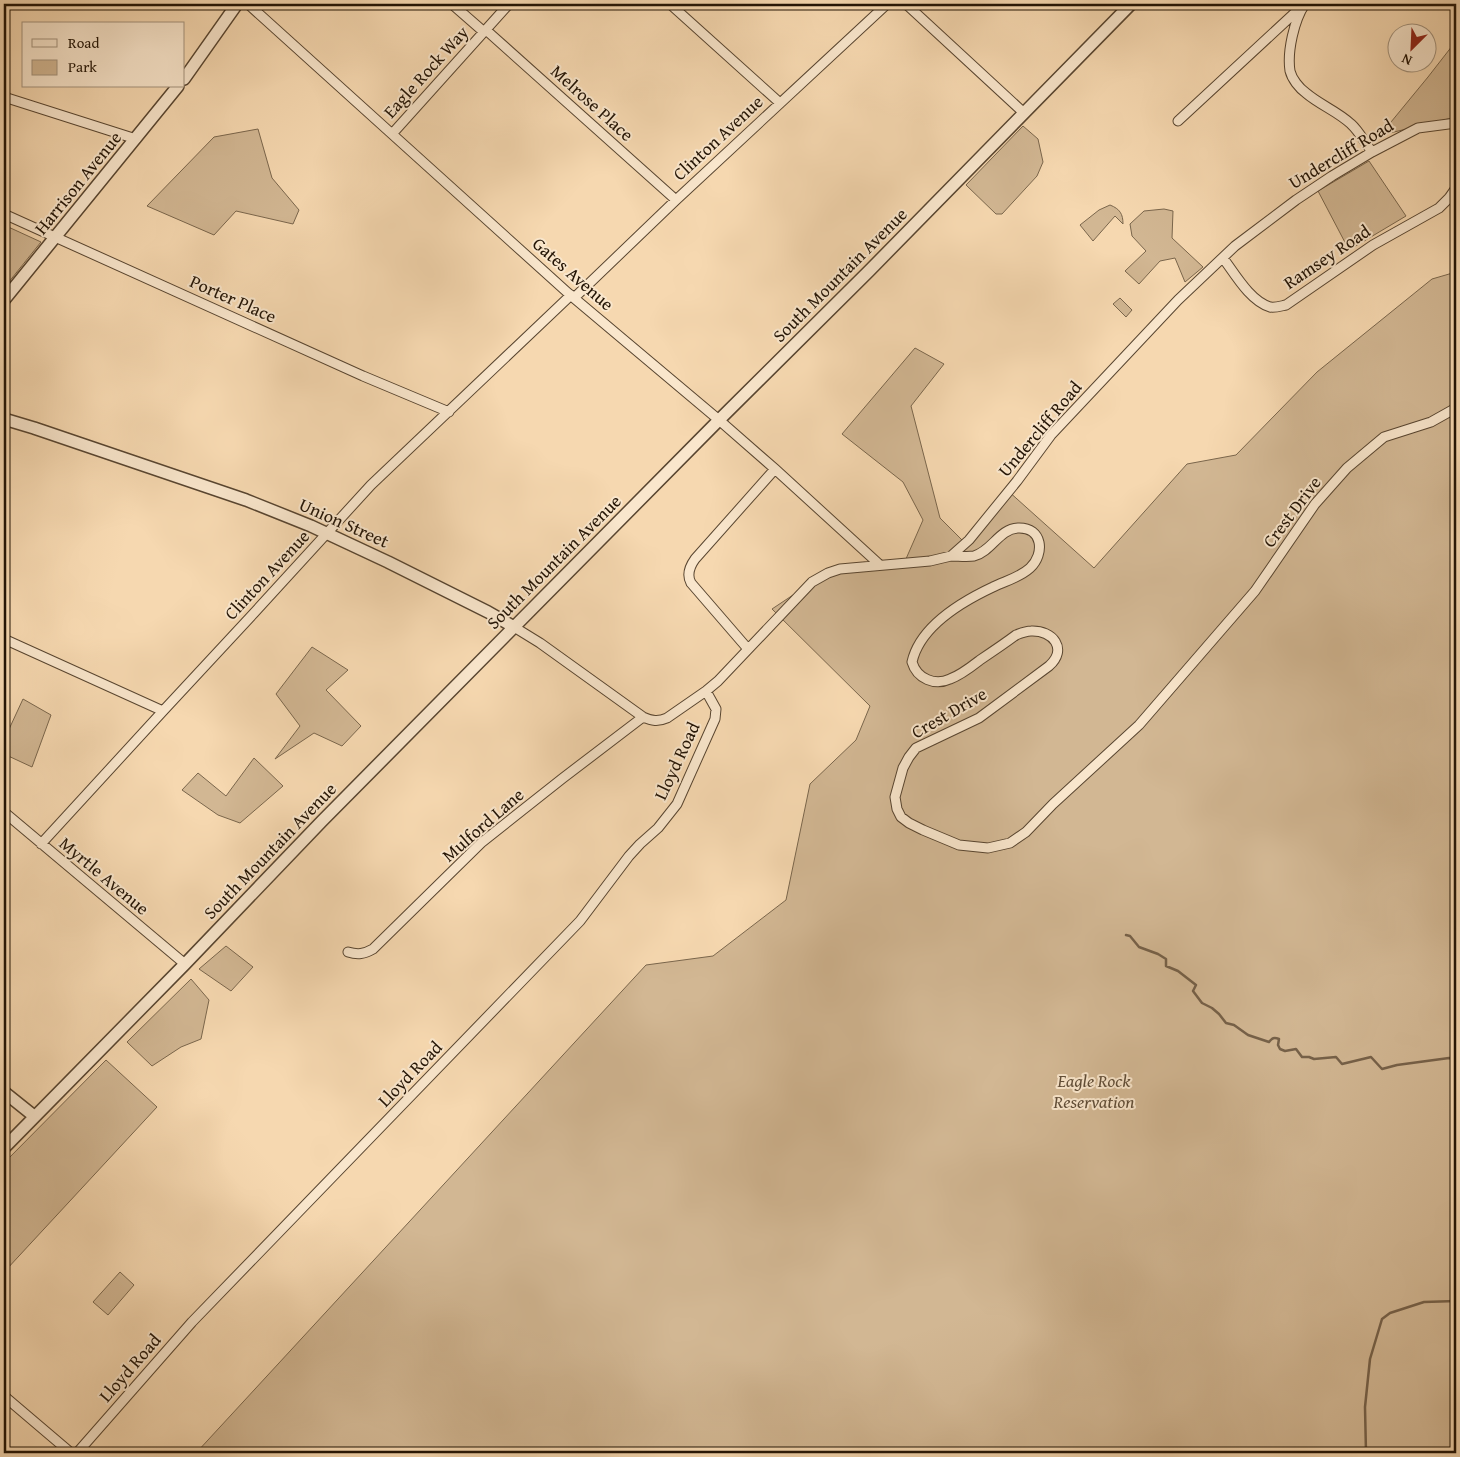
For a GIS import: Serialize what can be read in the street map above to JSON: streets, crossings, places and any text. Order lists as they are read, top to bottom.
{
  "streets": {
    "street": [
      "Eagle Rock Way",
      "Melrose Place",
      "Clinton Avenue",
      "Undercliff Road",
      "Harrison Avenue",
      "Ramsey Road",
      "Gates Avenue",
      "South Mountain Avenue",
      "Porter Place",
      "Crest Drive",
      "Union Street",
      "Lloyd Road",
      "Mulford Lane",
      "Myrtle Avenue"
    ]
  },
  "crossings": [
    ["Eagle Rock Way", "Melrose Place"],
    ["Eagle Rock Way", "Gates Avenue"],
    ["Melrose Place", "Clinton Avenue"],
    ["Clinton Avenue", "Gates Avenue"],
    ["Clinton Avenue", "Porter Place"],
    ["Clinton Avenue", "Union Street"],
    ["Clinton Avenue", "Myrtle Avenue"],
    ["Undercliff Road", "Ramsey Road"],
    ["Undercliff Road", "Gates Avenue"],
    ["Undercliff Road", "Crest Drive"],
    ["Undercliff Road", "Union Street"],
    ["Undercliff Road", "Lloyd Road"],
    ["Undercliff Road", "Mulford Lane"],
    ["Harrison Avenue", "Porter Place"],
    ["Gates Avenue", "South Mountain Avenue"],
    ["South Mountain Avenue", "Union Street"],
    ["South Mountain Avenue", "Myrtle Avenue"],
    ["Union Street", "Mulford Lane"]
  ],
  "parks": ["Eagle Rock Reservation"],
  "legend": ["Road", "Park"],
  "north": "bottom left"
}
